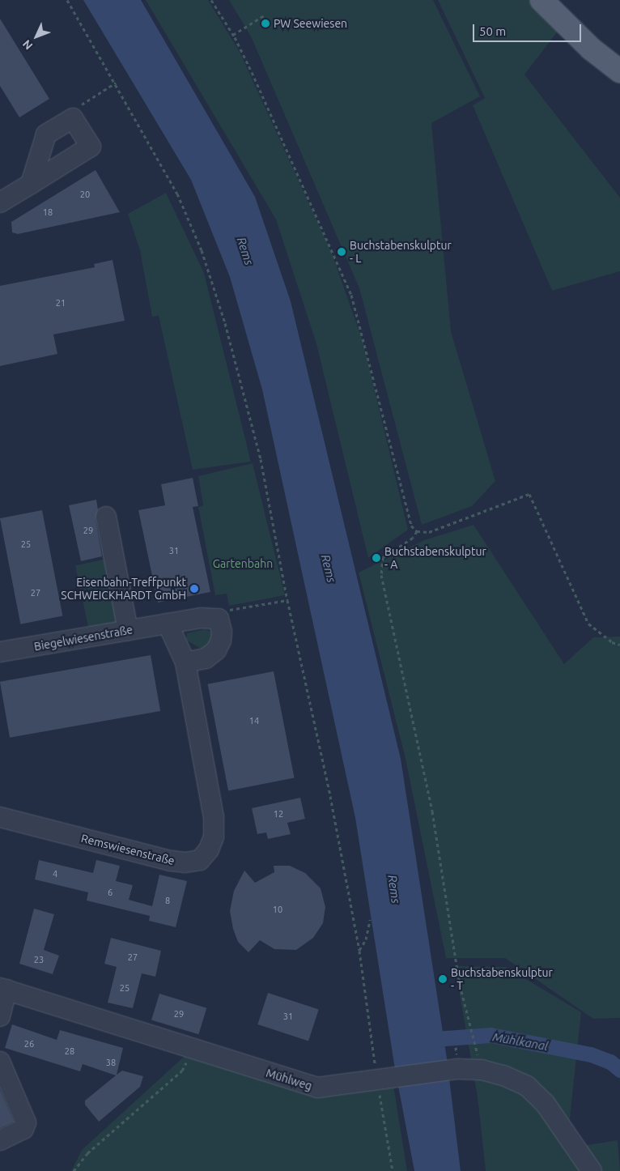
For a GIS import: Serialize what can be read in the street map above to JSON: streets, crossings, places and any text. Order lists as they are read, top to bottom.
{
  "streets": {
    "street": ["Biegelwiesenstraße", "Remswiesenstraße", "Mühlweg"]
  },
  "water": ["Rems", "Mühlkanal"],
  "parks": ["Gartenbahn"],
  "places": [
    "PW Seewiesen",
    "Buchstabenskulptur - L",
    "Buchstabenskulptur - A",
    "Eisenbahn-Treffpunkt SCHWEICKHARDT GmbH",
    "Buchstabenskulptur - T"
  ],
  "house_numbers": [
    "20",
    "18",
    "21",
    "29",
    "25",
    "31",
    "27",
    "14",
    "12",
    "4",
    "6",
    "8",
    "10",
    "27",
    "23",
    "25",
    "29",
    "31",
    "26",
    "28",
    "38"
  ],
  "scale_bar": "50 m",
  "north": "bottom left"
}
